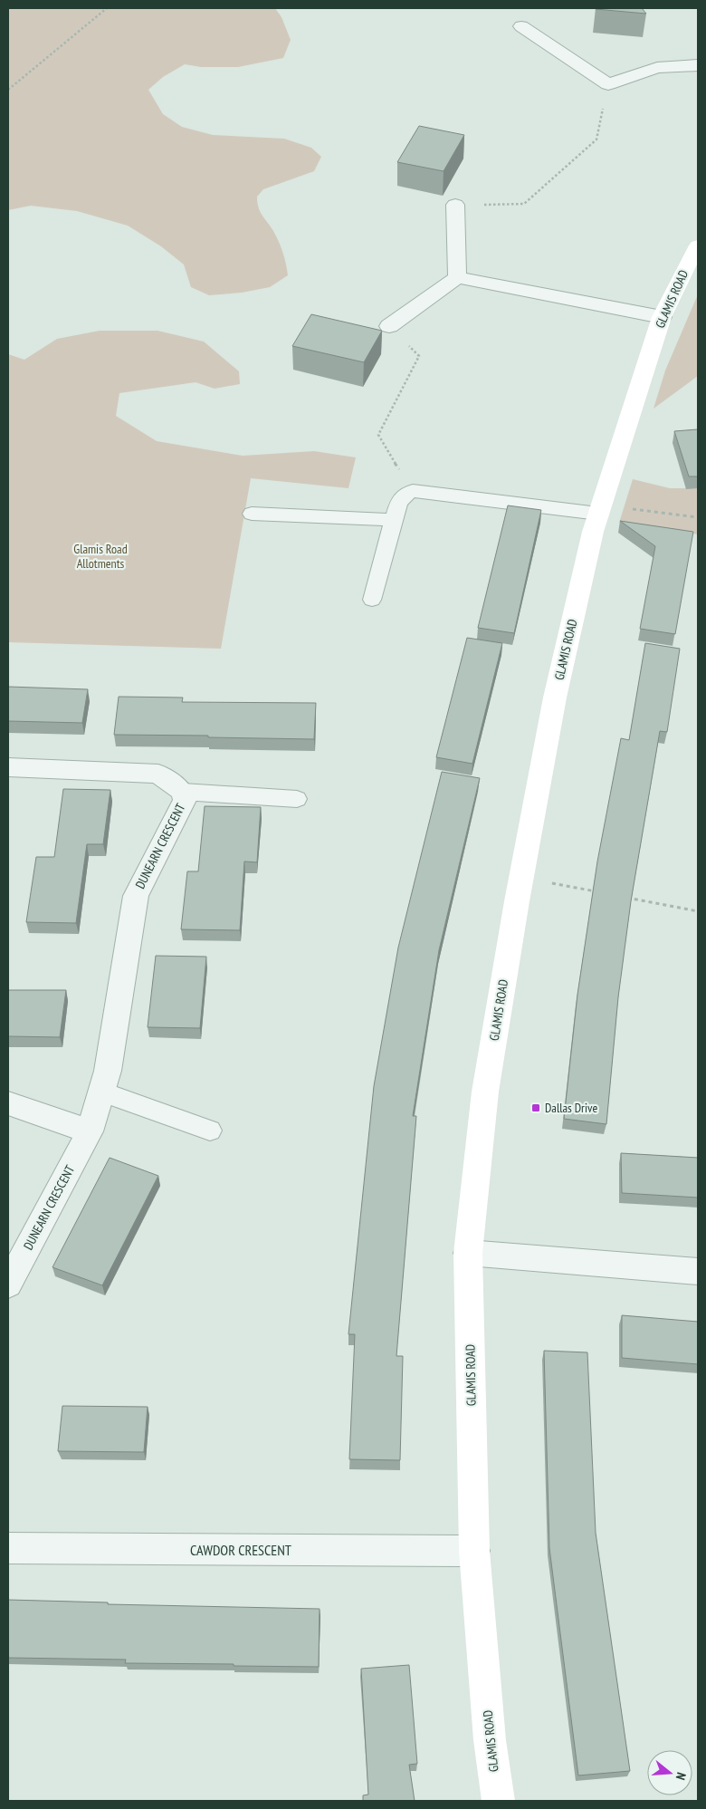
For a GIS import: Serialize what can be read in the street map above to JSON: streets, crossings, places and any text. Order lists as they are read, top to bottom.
{
  "streets": {
    "street": ["GLAMIS ROAD", "DUNEARN CRESCENT", "CAWDOR CRESCENT"]
  },
  "crossings": [
    ["GLAMIS ROAD", "CAWDOR CRESCENT"]
  ],
  "parks": ["Glamis Road Allotments"],
  "places": {
    "transit": ["Dallas Drive"]
  },
  "north": "right"
}
